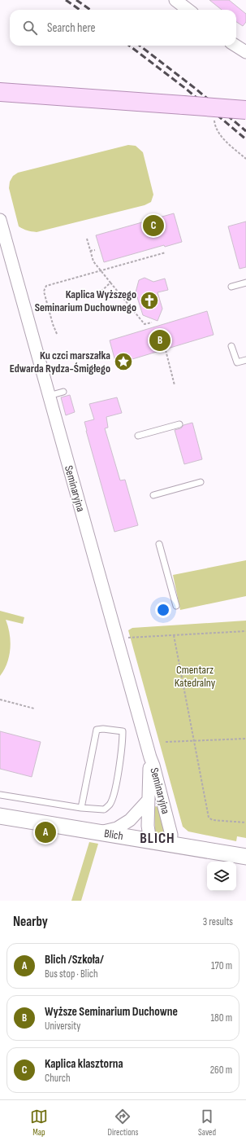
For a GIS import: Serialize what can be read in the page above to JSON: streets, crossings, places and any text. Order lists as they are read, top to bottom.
{
  "streets": {
    "street": ["Seminaryjna", "Blich"]
  },
  "crossings": [
    ["Seminaryjna", "Blich"]
  ],
  "districts": ["BLICH"],
  "parks": ["Cmentarz Katedralny"],
  "places": {
    "church": ["Kaplica Wyższego Seminarium Duchownego"],
    "place": ["Ku czci marszałka Edwarda Rydza-Śmigłego"]
  },
  "page": {
    "search": "Search here",
    "pins": ["C", "B", "A"],
    "heading": ["Nearby", "3 results"],
    "list": [
      {
        "mark": "A",
        "name": "Blich /Szkoła/",
        "note": "Bus stop · Blich",
        "value": "170 m"
      },
      {
        "mark": "B",
        "name": "Wyższe Seminarium Duchowne",
        "note": "University",
        "value": "180 m"
      },
      {
        "mark": "C",
        "name": "Kaplica klasztorna",
        "note": "Church",
        "value": "260 m"
      }
    ],
    "nav": ["Map", "Directions", "Saved"]
  }
}
